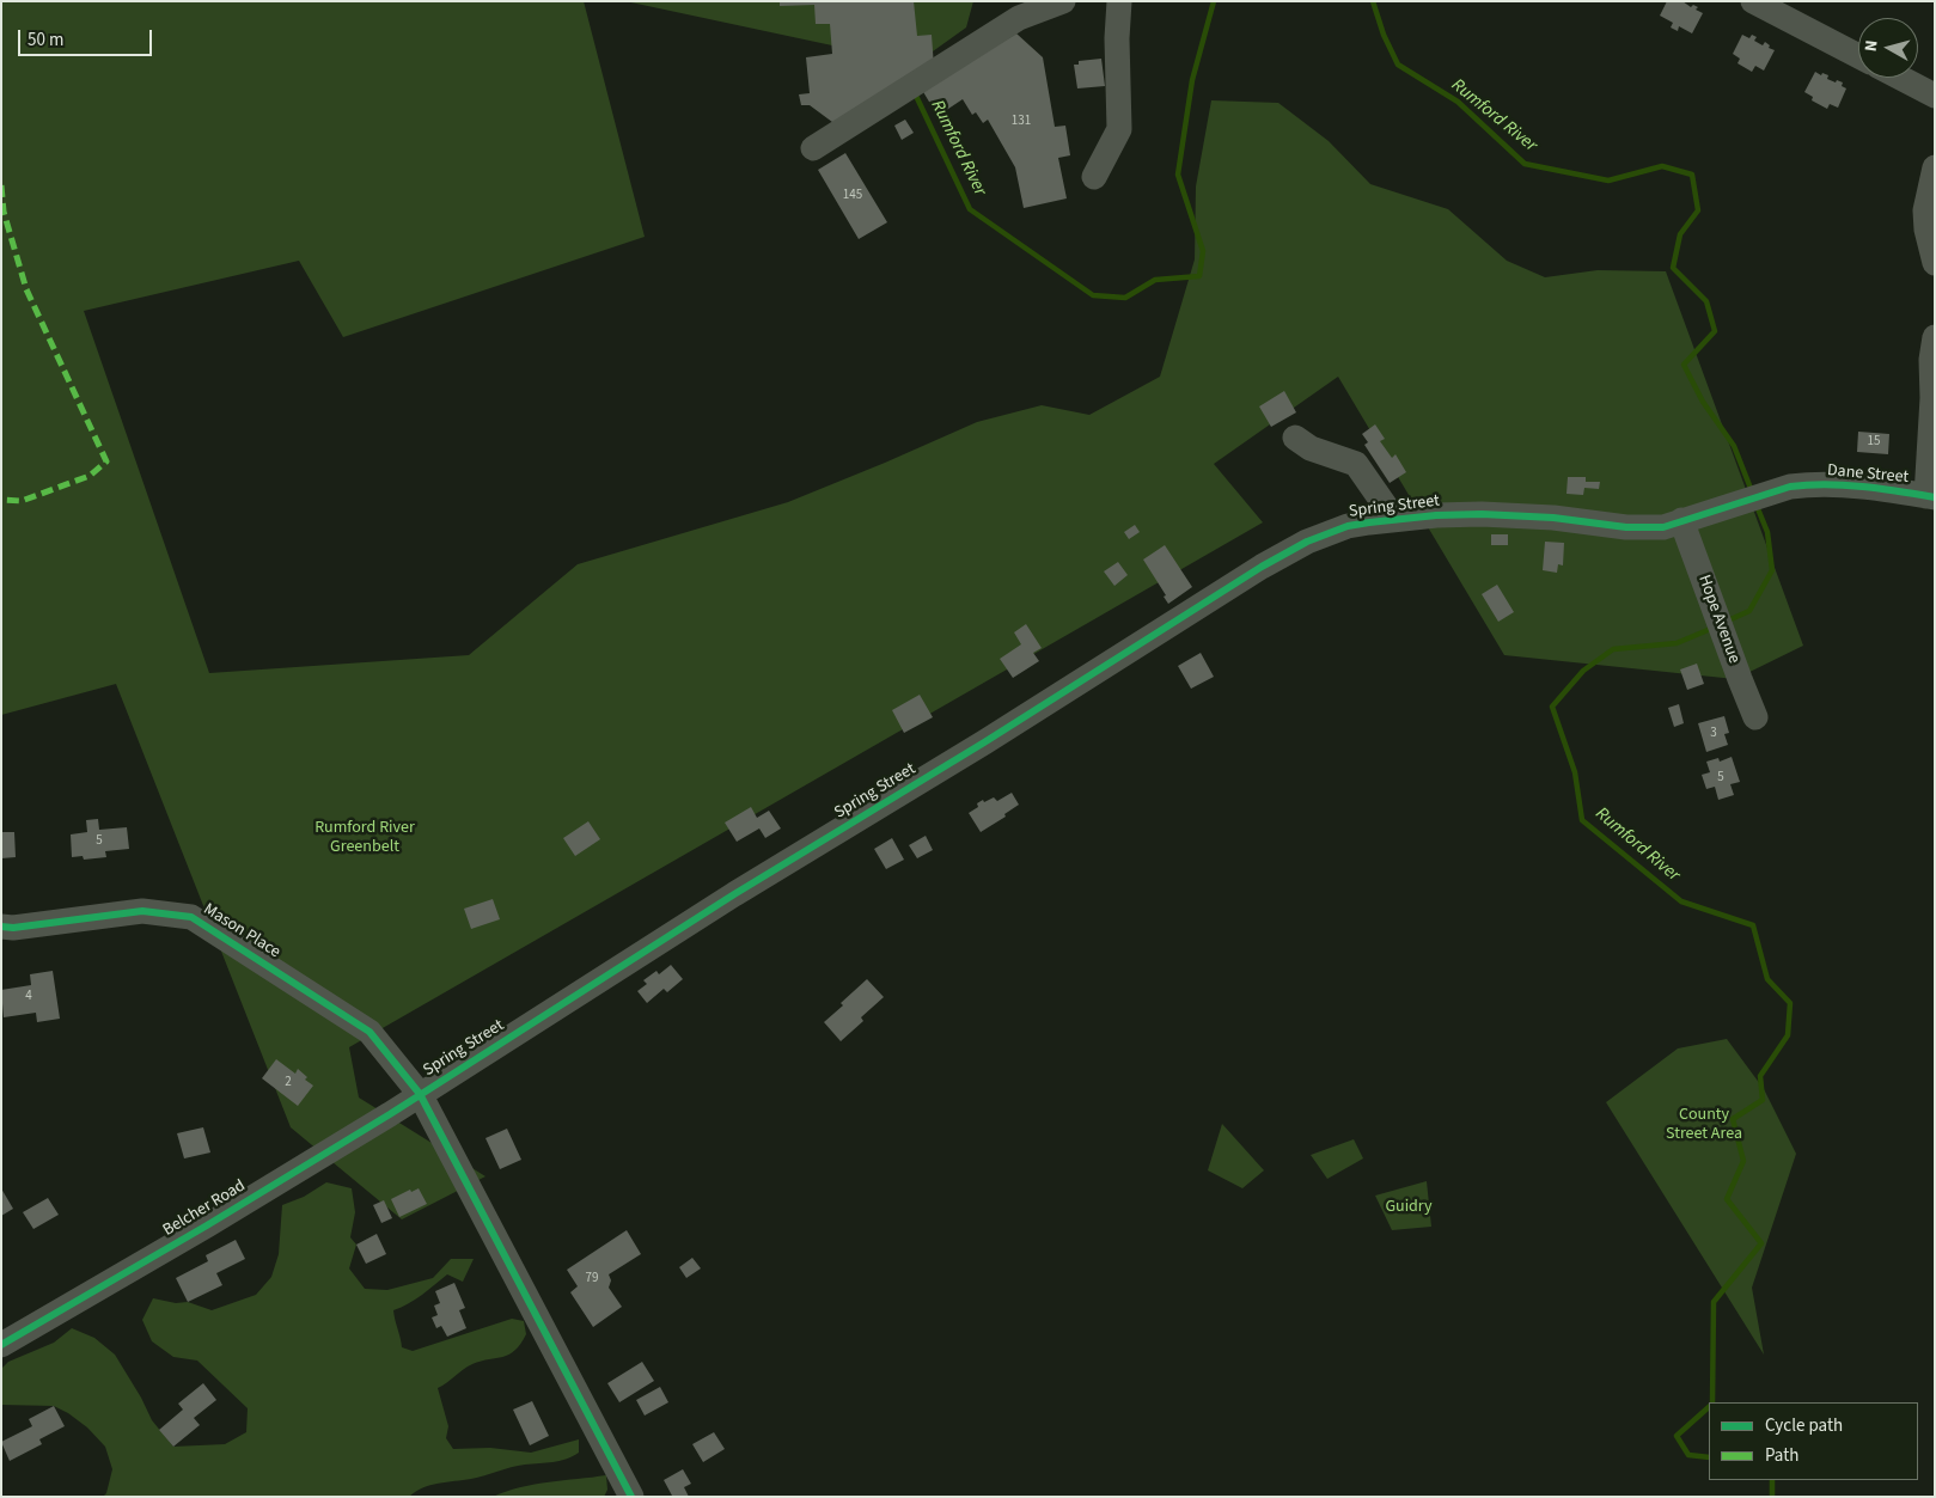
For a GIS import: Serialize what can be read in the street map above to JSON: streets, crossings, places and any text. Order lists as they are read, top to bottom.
{
  "streets": {
    "street": [
      "Dane Street",
      "Spring Street",
      "Hope Avenue",
      "Mason Place",
      "Belcher Road"
    ]
  },
  "crossings": [
    ["Dane Street", "Spring Street"],
    ["Spring Street", "Hope Avenue"],
    ["Spring Street", "Mason Place"],
    ["Spring Street", "Belcher Road"],
    ["Mason Place", "Belcher Road"]
  ],
  "water": ["Rumford River"],
  "parks": ["Rumford River Greenbelt", "County Street Area", "Guidry"],
  "house_numbers": [
    "131",
    "145",
    "15",
    "3",
    "5",
    "5",
    "4",
    "2",
    "79"
  ],
  "legend": ["Cycle path", "Path"],
  "scale_bar": "50 m",
  "north": "left"
}
